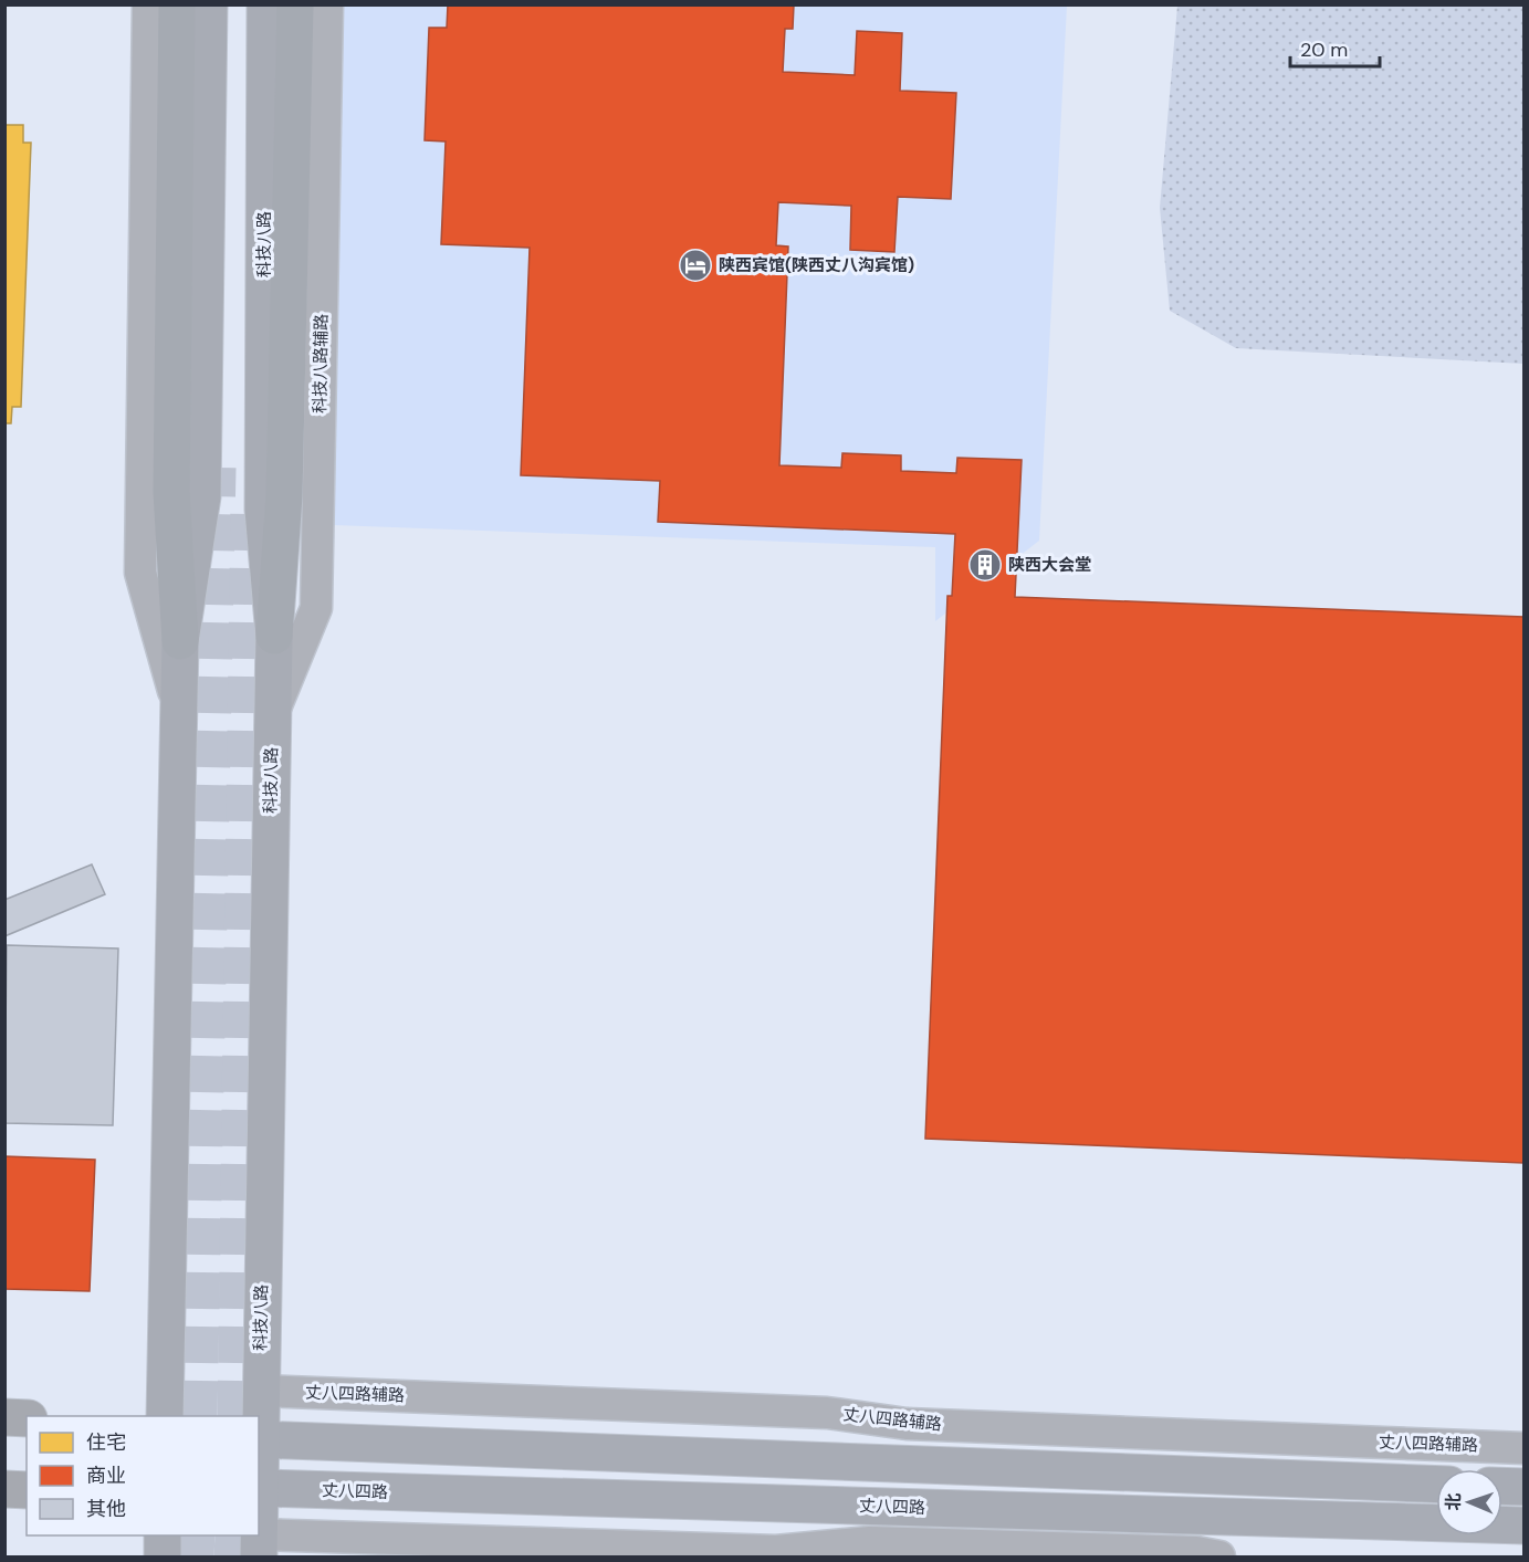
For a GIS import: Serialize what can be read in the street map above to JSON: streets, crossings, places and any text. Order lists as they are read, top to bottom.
{
  "streets": {
    "main road": ["科技八路", "丈八四路"],
    "street": ["科技八路辅路", "丈八四路辅路"]
  },
  "crossings": [
    ["科技八路", "科技八路辅路"],
    ["科技八路", "丈八四路辅路"],
    ["科技八路", "丈八四路"]
  ],
  "places": {
    "hotel": ["陕西宾馆(陕西丈八沟宾馆)"],
    "building": ["陕西大会堂"]
  },
  "legend": ["住宅", "商业", "其他"],
  "scale_bar": "20 m",
  "north": "left"
}
